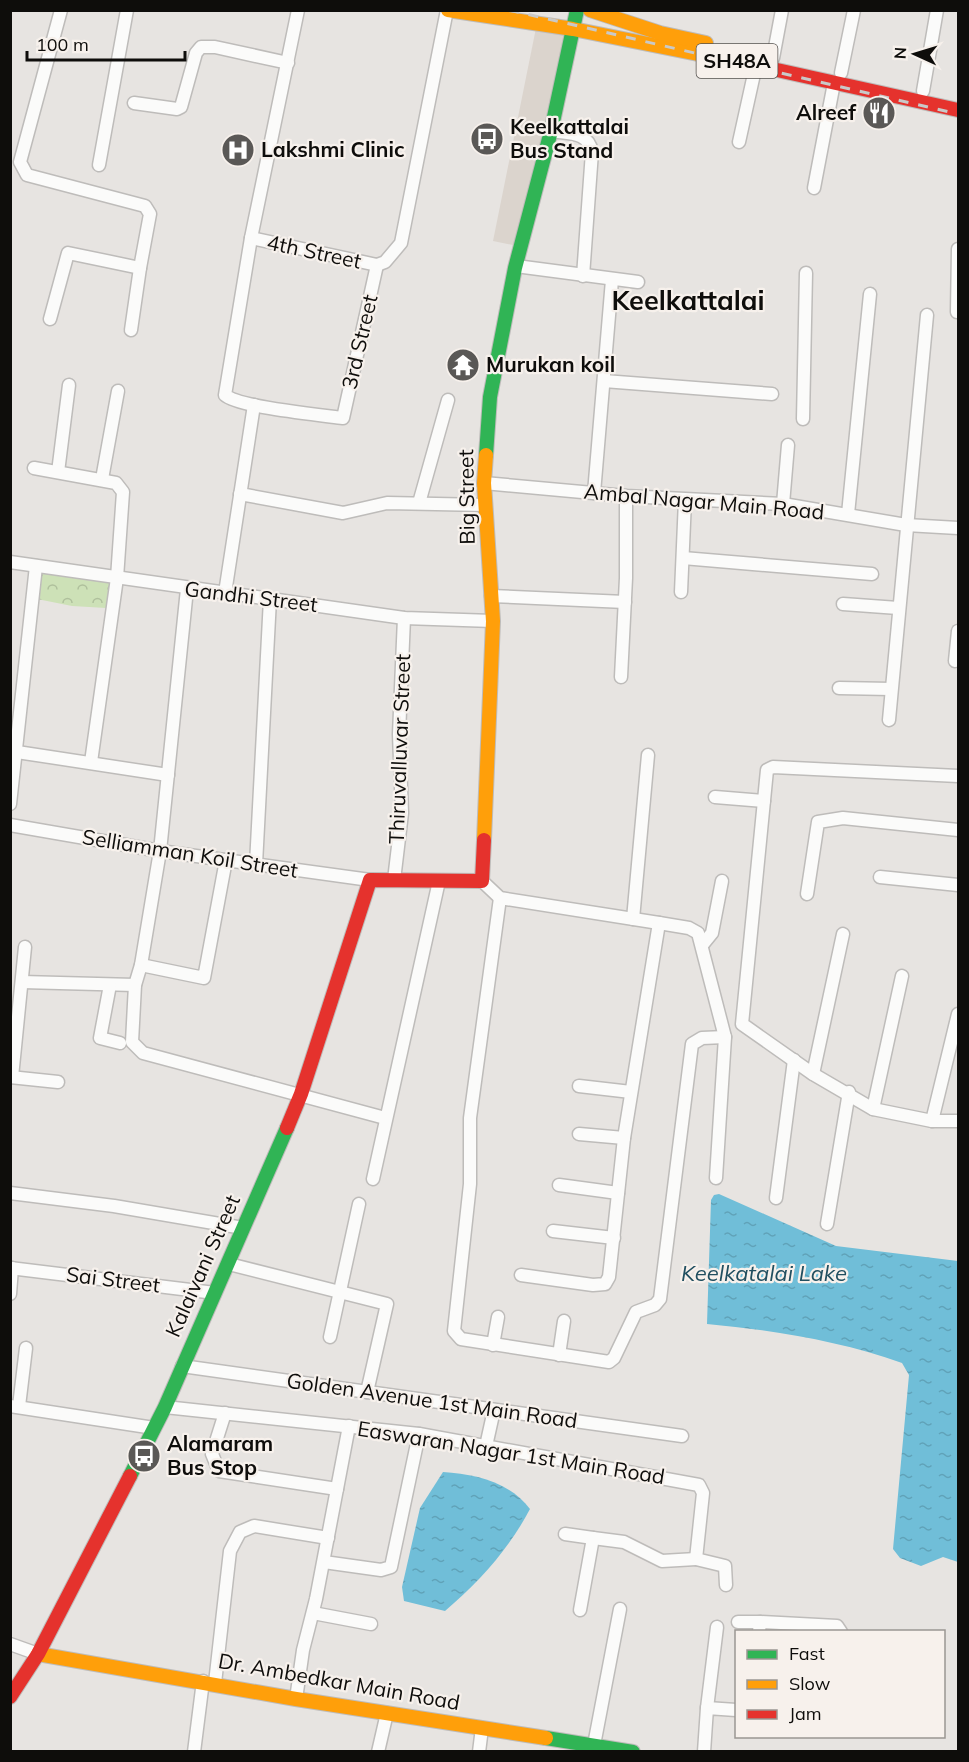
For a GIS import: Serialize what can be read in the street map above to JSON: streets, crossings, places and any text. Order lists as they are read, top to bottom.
{
  "streets": {
    "street": [
      "SH48A",
      "4th Street",
      "3rd Street",
      "Big Street",
      "Ambal Nagar Main Road",
      "Gandhi Street",
      "Thiruvalluvar Street",
      "Selliamman Koil Street",
      "Kalaivani Street",
      "Sai Street",
      "Golden Avenue 1st Main Road",
      "Easwaran Nagar 1st Main Road",
      "Dr. Ambedkar Main Road"
    ]
  },
  "crossings": [
    ["SH48A", "Big Street"],
    ["4th Street", "3rd Street"],
    ["Big Street", "Ambal Nagar Main Road"],
    ["Big Street", "Gandhi Street"],
    ["Gandhi Street", "Thiruvalluvar Street"],
    ["Selliamman Koil Street", "Kalaivani Street"],
    ["Kalaivani Street", "Sai Street"],
    ["Kalaivani Street", "Golden Avenue 1st Main Road"],
    ["Kalaivani Street", "Easwaran Nagar 1st Main Road"],
    ["Kalaivani Street", "Dr. Ambedkar Main Road"]
  ],
  "districts": ["Keelkattalai"],
  "water": ["Keelkatalai Lake"],
  "places": {
    "restaurant": ["Alreef"],
    "bus stop": ["Keelkattalai Bus Stand", "Alamaram Bus Stop"],
    "hospital": ["Lakshmi Clinic"],
    "temple": ["Murukan koil"]
  },
  "legend": ["Fast", "Slow", "Jam"],
  "scale_bar": "100 m",
  "north": "left"
}
